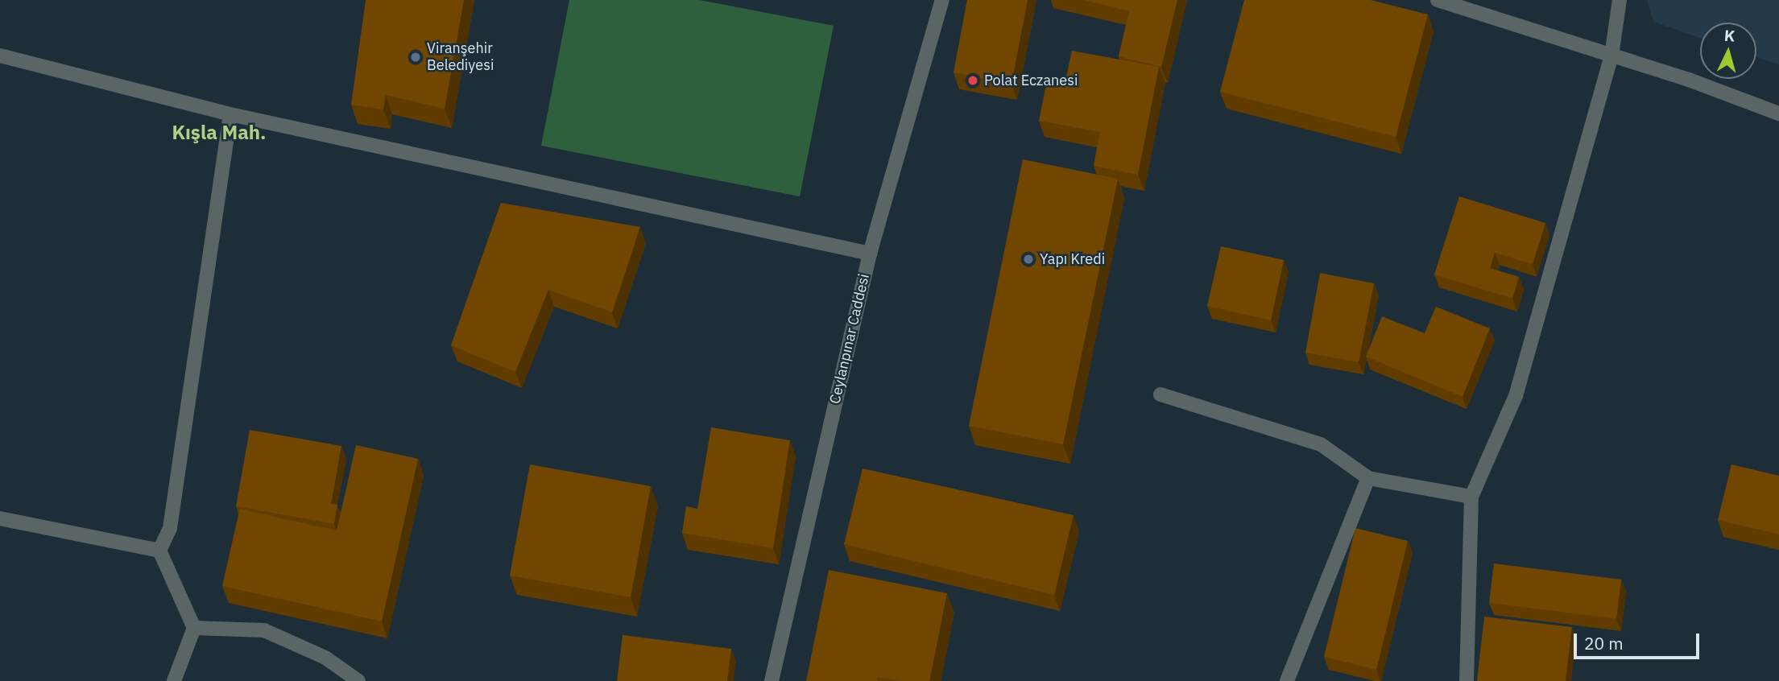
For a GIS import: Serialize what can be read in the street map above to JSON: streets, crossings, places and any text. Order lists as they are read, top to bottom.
{
  "streets": {
    "street": ["Ceylanpınar Caddesi"]
  },
  "districts": ["Kışla Mah."],
  "places": ["Viranşehir Belediyesi", "Polat Eczanesi", "Yapı Kredi"],
  "scale_bar": "20 m",
  "north": "top"
}
